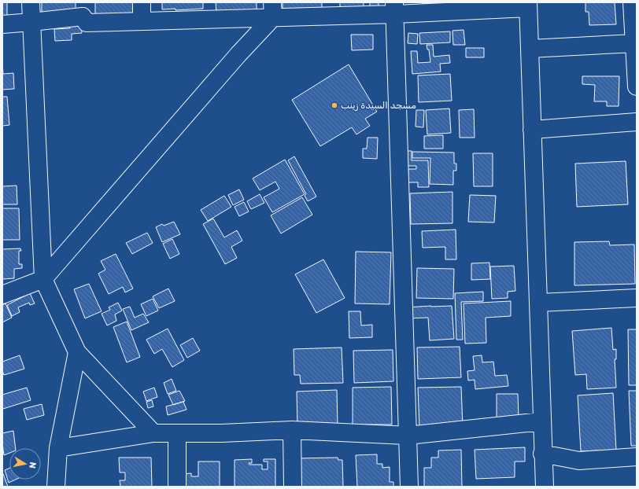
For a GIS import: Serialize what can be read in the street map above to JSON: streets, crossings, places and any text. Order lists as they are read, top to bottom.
{
  "places": ["مسجد السيدة زينب"],
  "north": "right"
}
